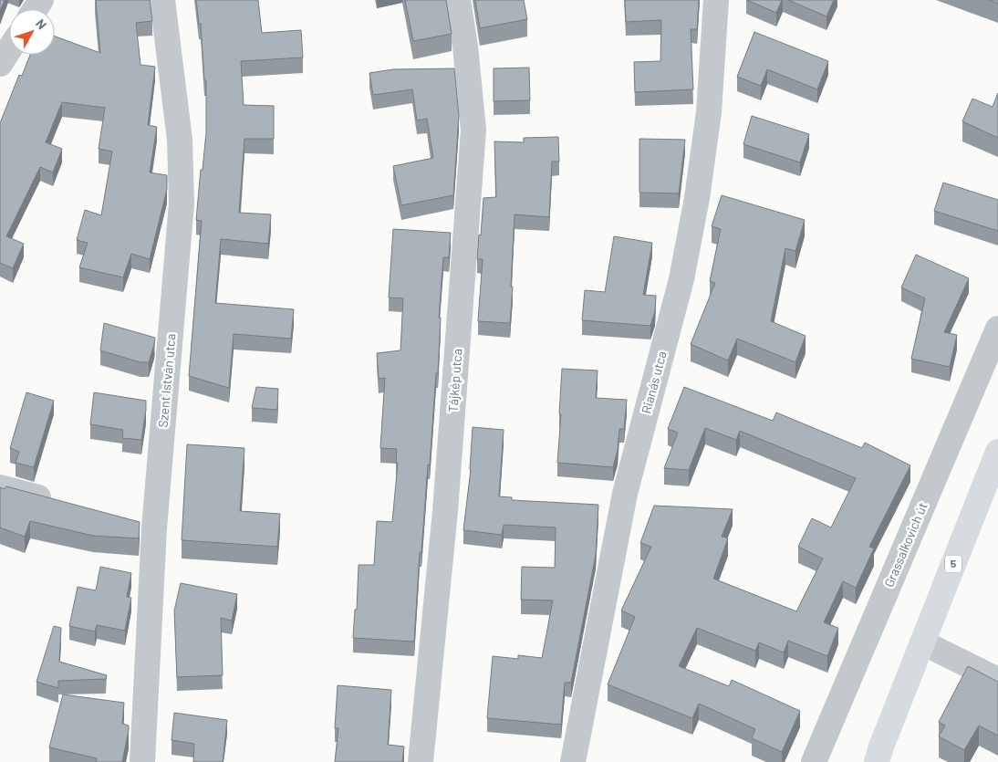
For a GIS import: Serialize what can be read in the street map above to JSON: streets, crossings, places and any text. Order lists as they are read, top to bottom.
{
  "streets": {
    "main road": ["5"],
    "street": [
      "Szent István utca",
      "Tájkép utca",
      "Rianás utca",
      "Grassalkovich út"
    ]
  },
  "north": "top right"
}
